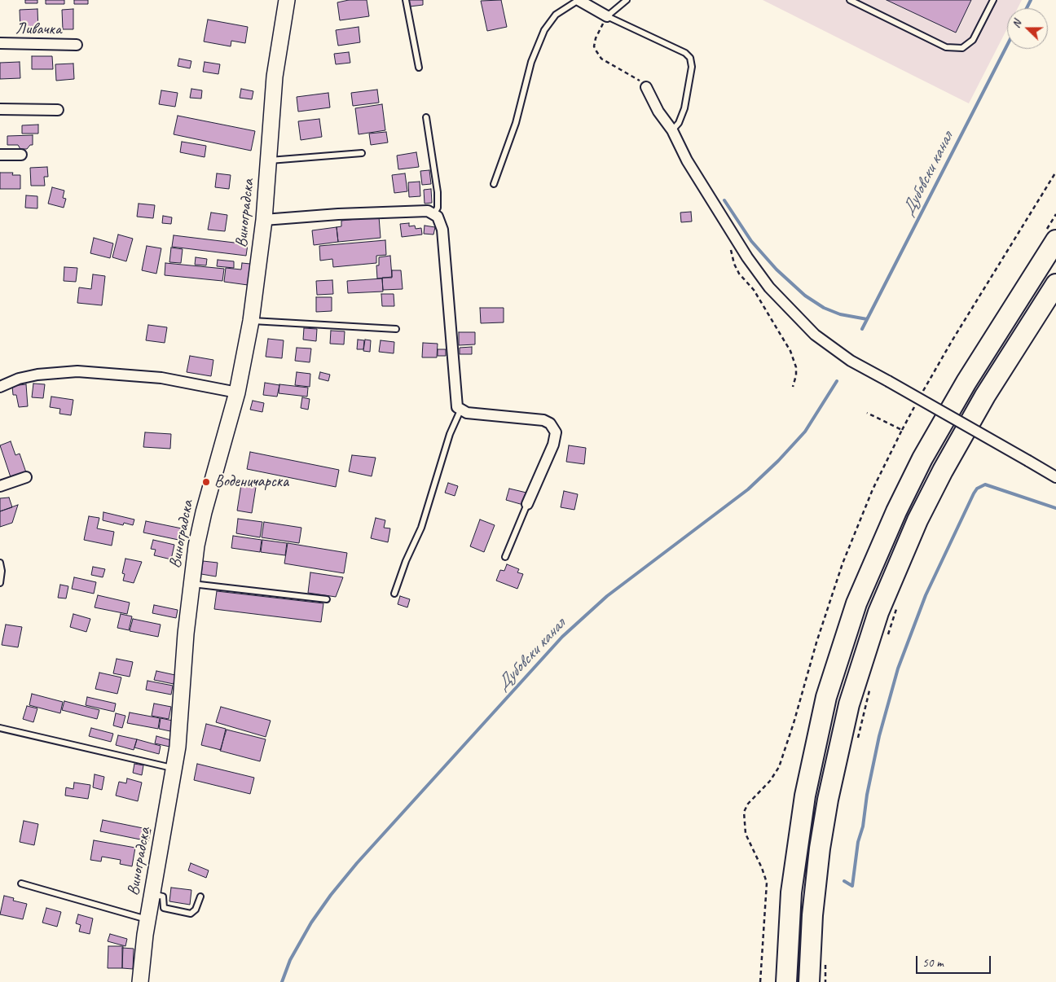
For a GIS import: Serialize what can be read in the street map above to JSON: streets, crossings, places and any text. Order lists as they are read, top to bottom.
{
  "streets": {
    "street": ["Ливачка", "Виноградска"]
  },
  "water": ["Дубовски канал"],
  "places": ["Воденичарска"],
  "scale_bar": "50 m",
  "north": "left"
}
